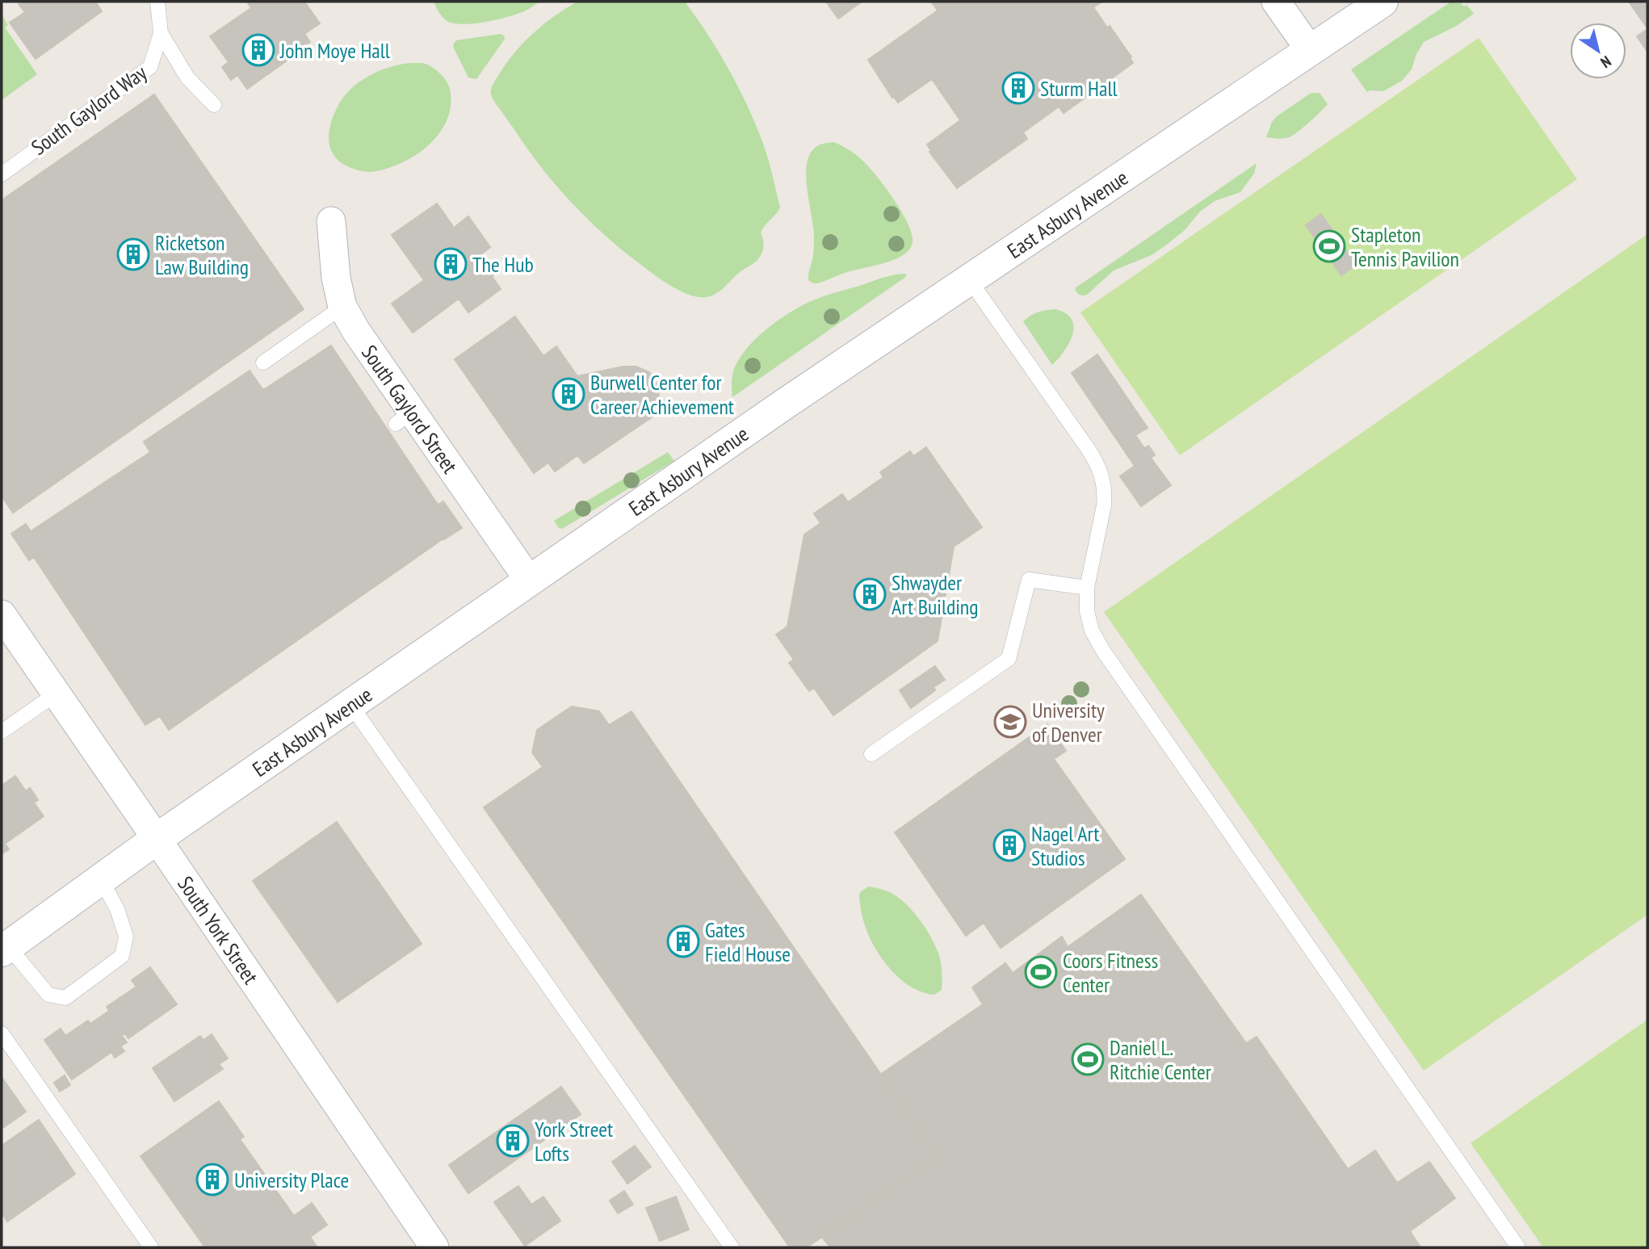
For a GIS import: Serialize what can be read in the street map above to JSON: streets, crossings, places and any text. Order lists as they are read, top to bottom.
{
  "streets": {
    "street": ["East Asbury Avenue", "South Gaylord Street", "South York Street"],
    "lane": ["South Gaylord Way"]
  },
  "crossings": [
    ["East Asbury Avenue", "South Gaylord Street"],
    ["East Asbury Avenue", "South York Street"]
  ],
  "places": {
    "building": [
      "John Moye Hall",
      "Sturm Hall",
      "Ricketson Law Building",
      "The Hub",
      "Burwell Center for Career Achievement",
      "Shwayder Art Building",
      "Nagel Art Studios",
      "Gates Field House",
      "York Street Lofts",
      "University Place"
    ],
    "sports": ["Stapleton Tennis Pavilion", "Coors Fitness Center", "Daniel L. Ritchie Center"],
    "school or university": ["University of Denver"]
  },
  "north": "bottom right"
}
